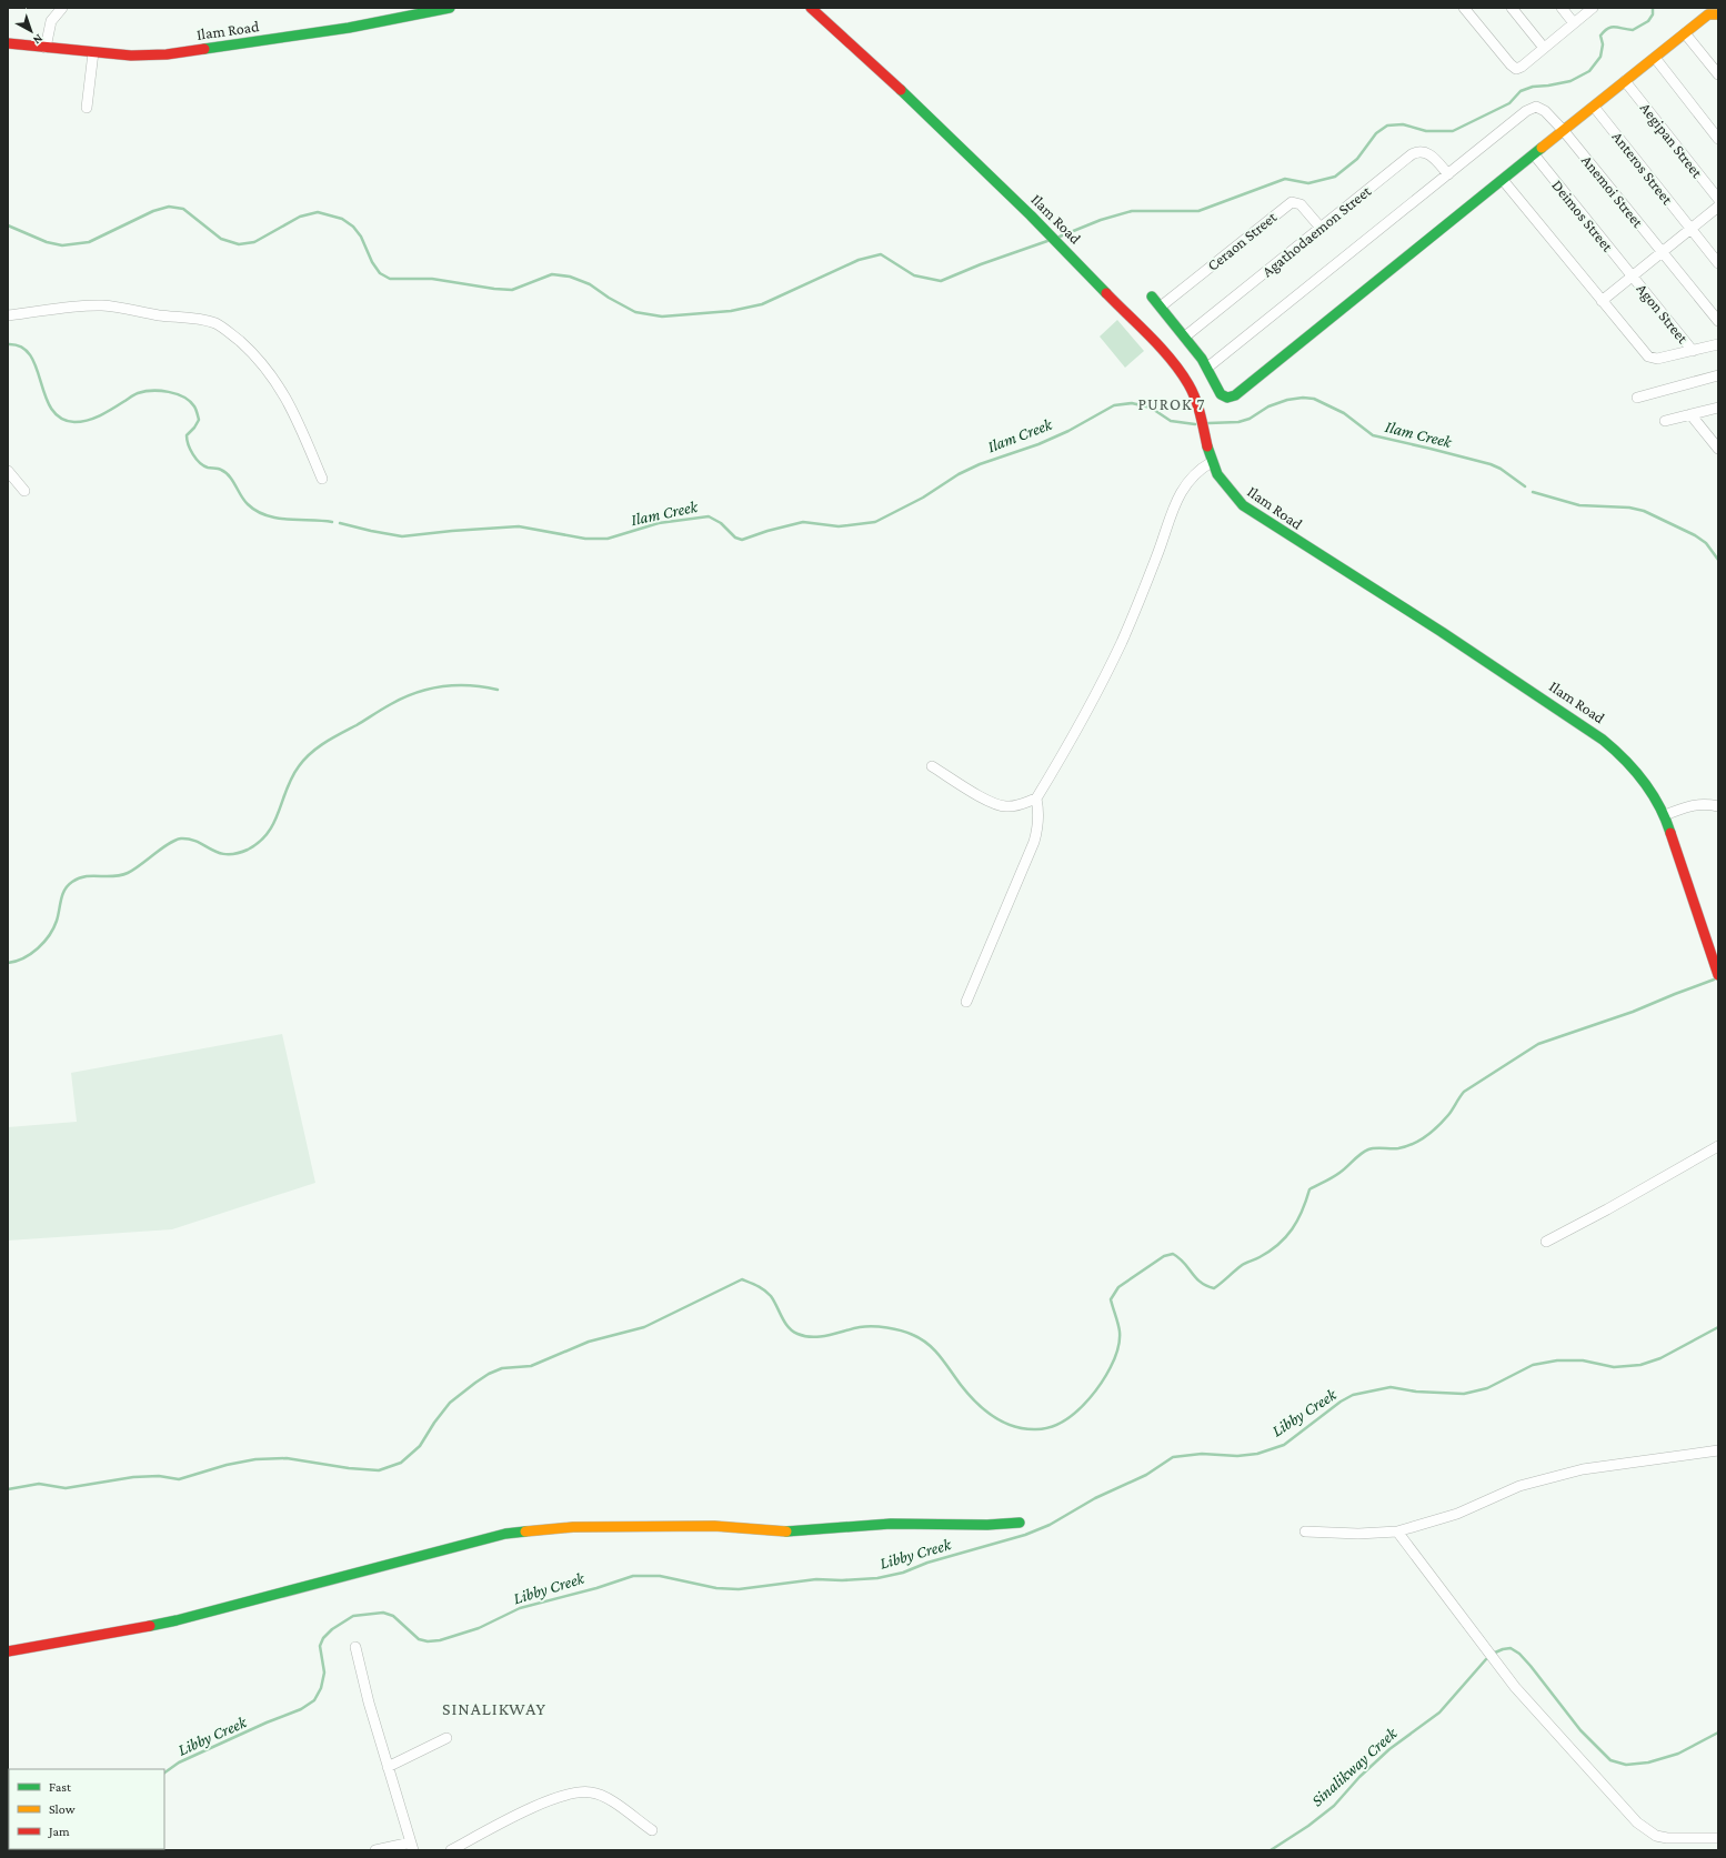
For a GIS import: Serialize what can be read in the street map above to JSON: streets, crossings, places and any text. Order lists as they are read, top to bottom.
{
  "streets": {
    "street": [
      "Ilam Road",
      "Aegipan Street",
      "Anteros Street",
      "Anemoi Street",
      "Deimos Street",
      "Agathodaemon Street",
      "Ceraon Street",
      "Agon Street"
    ]
  },
  "crossings": [
    ["Anemoi Street", "Agathodaemon Street"],
    ["Deimos Street", "Agon Street"],
    ["Agathodaemon Street", "Ceraon Street"]
  ],
  "districts": ["PUROK 7", "SINALIKWAY"],
  "water": ["Ilam Creek", "Libby Creek", "Sinalikway Creek"],
  "legend": ["Fast", "Slow", "Jam"],
  "north": "bottom right"
}
